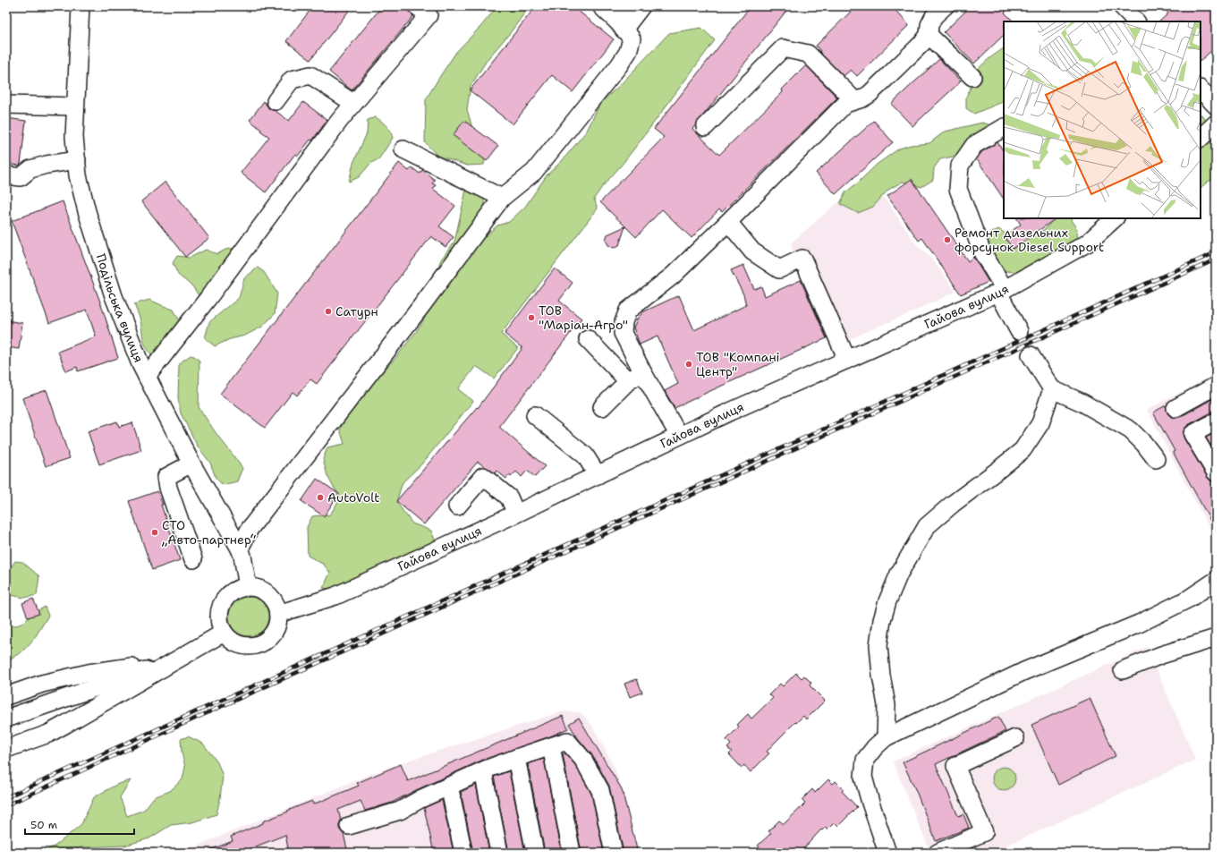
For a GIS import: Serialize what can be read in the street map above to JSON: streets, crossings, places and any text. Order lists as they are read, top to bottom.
{
  "streets": {
    "street": ["Гайова вулиця", "Подільська вулиця"]
  },
  "crossings": [
    ["Гайова вулиця", "Подільська вулиця"]
  ],
  "places": [
    "Ремонт дизельних форсунок Diesel Support",
    "Сатурн",
    "ТОВ \"Маріан-Агро\"",
    "ТОВ \"Компані Центр\"",
    "AutoVolt",
    "СТО „Авто-партнер“"
  ],
  "scale_bar": "50 m"
}
